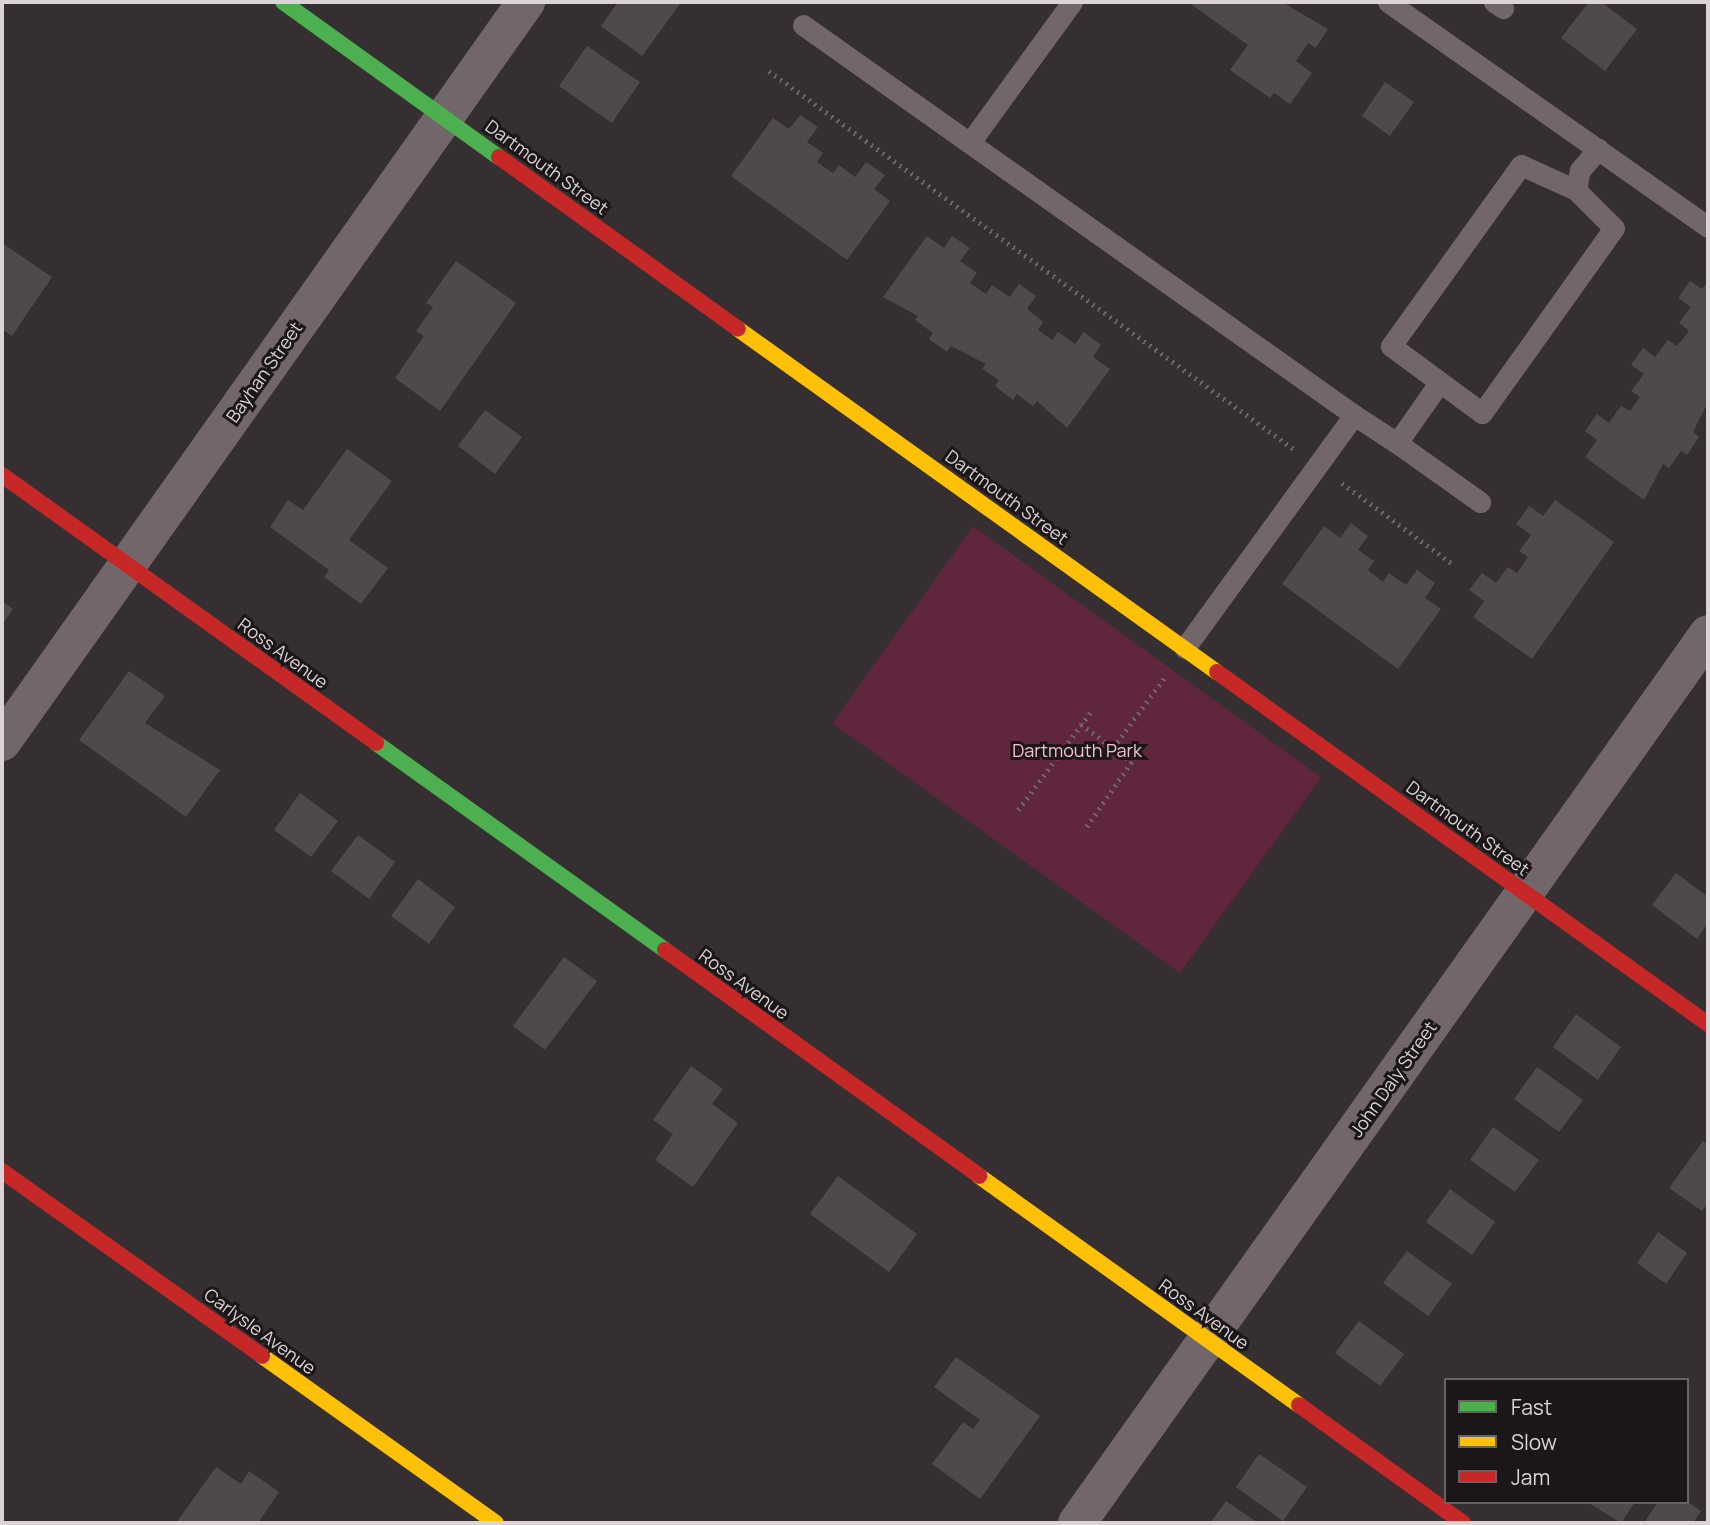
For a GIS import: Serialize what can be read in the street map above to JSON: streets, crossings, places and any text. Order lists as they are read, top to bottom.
{
  "streets": {
    "street": [
      "Dartmouth Street",
      "Bayhan Street",
      "Ross Avenue",
      "John Daly Street",
      "Carlysle Avenue"
    ]
  },
  "crossings": [
    ["Dartmouth Street", "Bayhan Street"],
    ["Dartmouth Street", "John Daly Street"],
    ["Bayhan Street", "Ross Avenue"],
    ["Ross Avenue", "John Daly Street"]
  ],
  "parks": ["Dartmouth Park"],
  "legend": ["Fast", "Slow", "Jam"]
}
